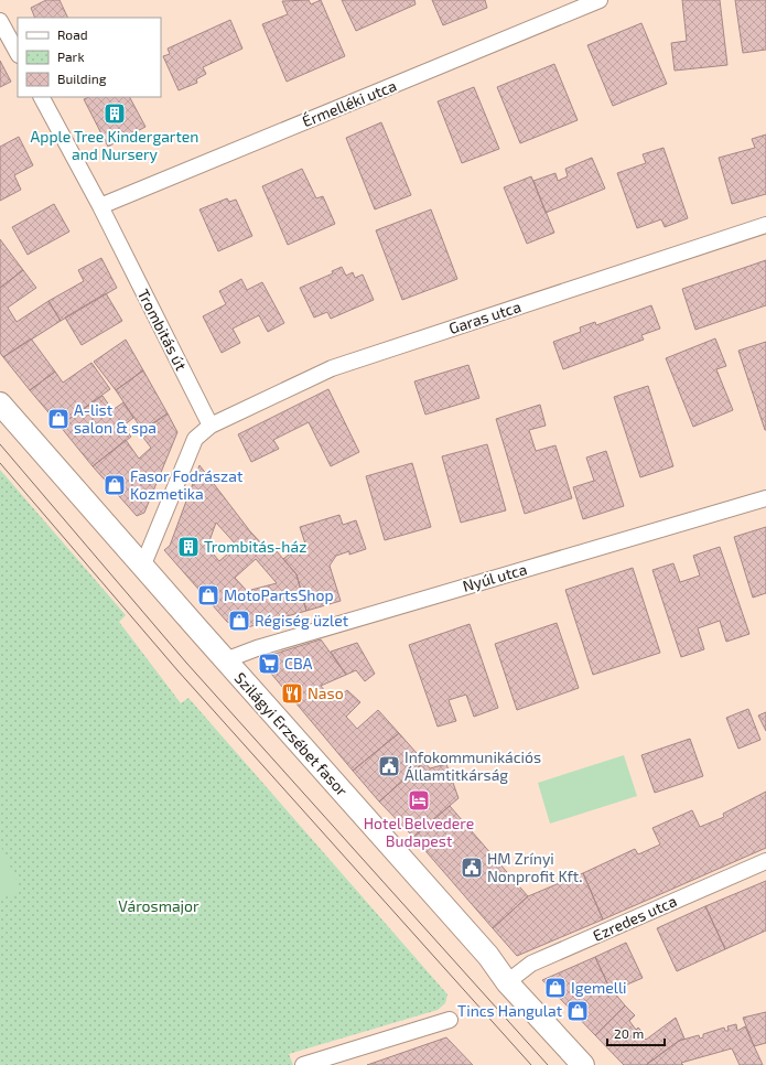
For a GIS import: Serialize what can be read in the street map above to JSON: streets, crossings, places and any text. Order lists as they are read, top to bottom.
{
  "streets": {
    "main road": ["Szilágyi Erzsébet fasor"],
    "street": [
      "Érmelléki utca",
      "Garas utca",
      "Trombitás út",
      "Nyúl utca",
      "Ezredes utca"
    ]
  },
  "crossings": [
    ["Érmelléki utca", "Trombitás út"],
    ["Garas utca", "Trombitás út"],
    ["Nyúl utca", "Szilágyi Erzsébet fasor"],
    ["Szilágyi Erzsébet fasor", "Ezredes utca"]
  ],
  "parks": ["Városmajor"],
  "places": {
    "building": ["Apple Tree Kindergarten and Nursery", "Trombitás-ház"],
    "shop": [
      "A-list salon & spa",
      "Fasor Fodrászat Kozmetika",
      "MotoPartsShop",
      "Régiség üzlet",
      "Igemelli",
      "Tincs Hangulat"
    ],
    "supermarket": ["CBA"],
    "restaurant": ["Naso"],
    "public building": ["Infokommunikációs Államtitkárság", "HM Zrínyi Nonprofit Kft."],
    "hotel": ["Hotel Belvedere Budapest"]
  },
  "legend": ["Road", "Park", "Building"],
  "scale_bar": "20 m"
}
